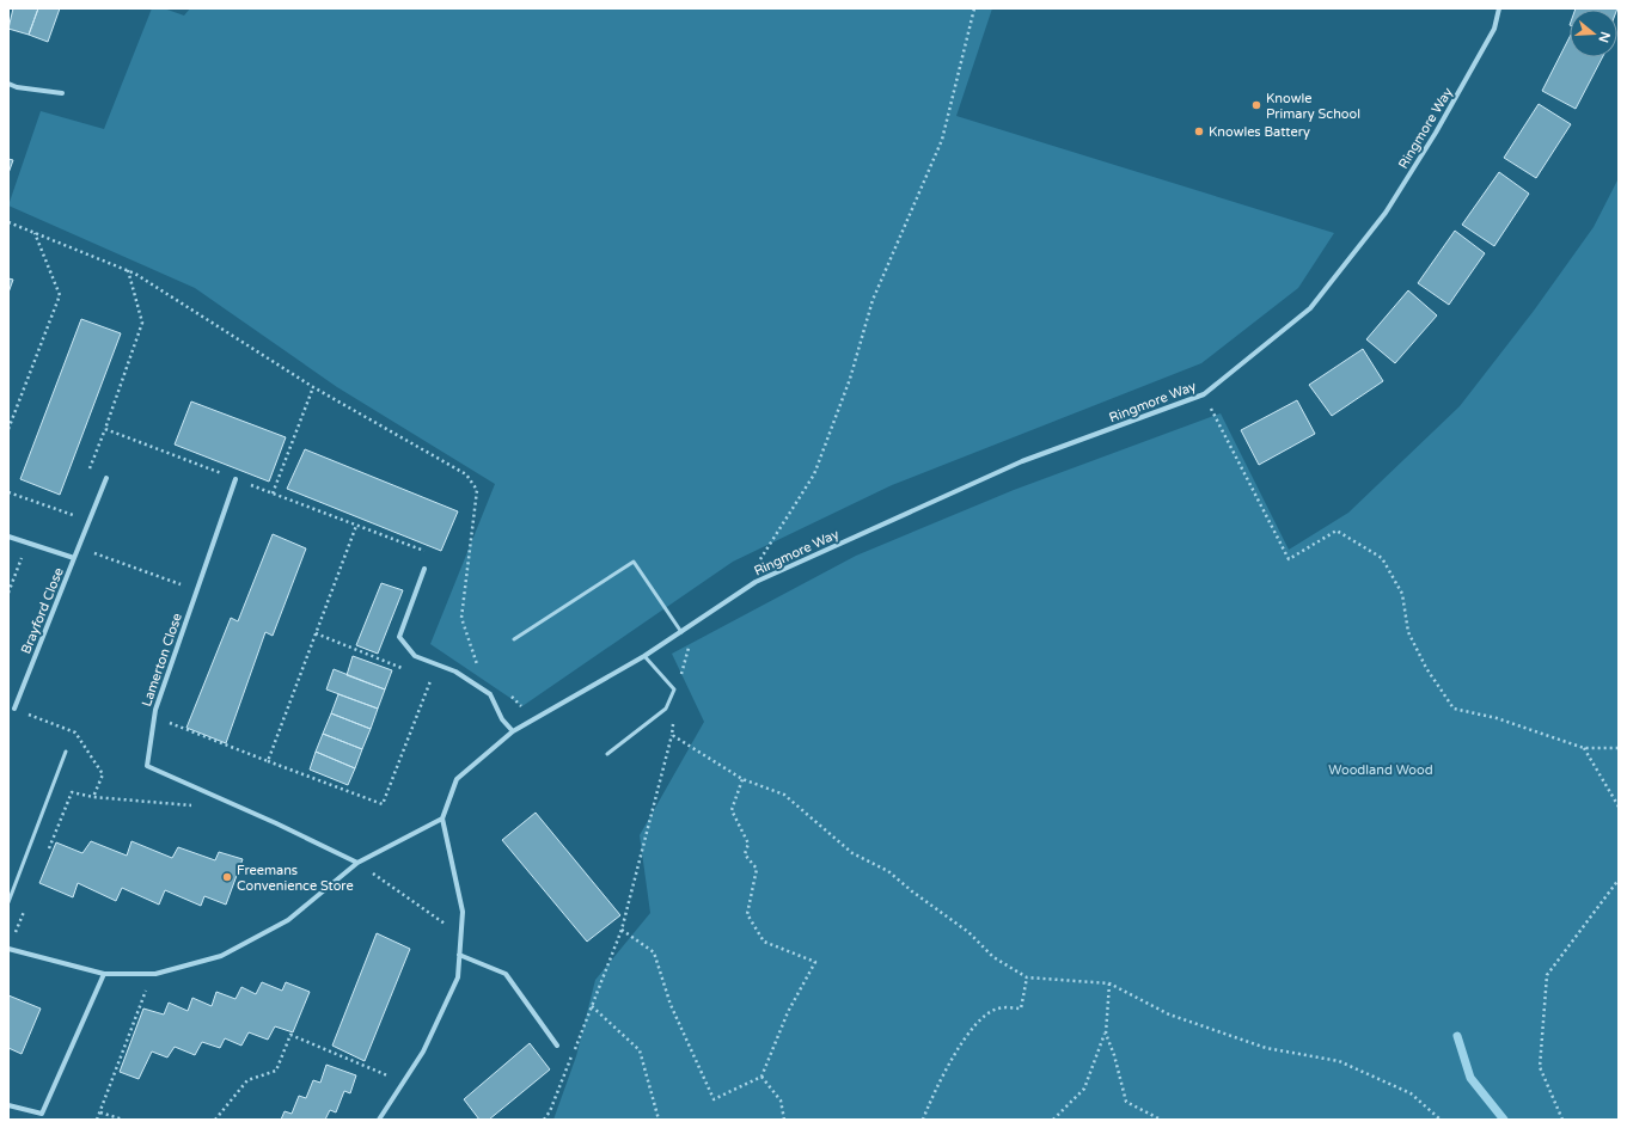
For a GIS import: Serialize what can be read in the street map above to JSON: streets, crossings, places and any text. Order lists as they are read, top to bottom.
{
  "streets": {
    "street": ["Ringmore Way", "Brayford Close", "Lamerton Close"]
  },
  "parks": ["Woodland Wood"],
  "places": ["Knowle Primary School", "Knowles Battery", "Freemans Convenience Store"],
  "north": "right"
}
